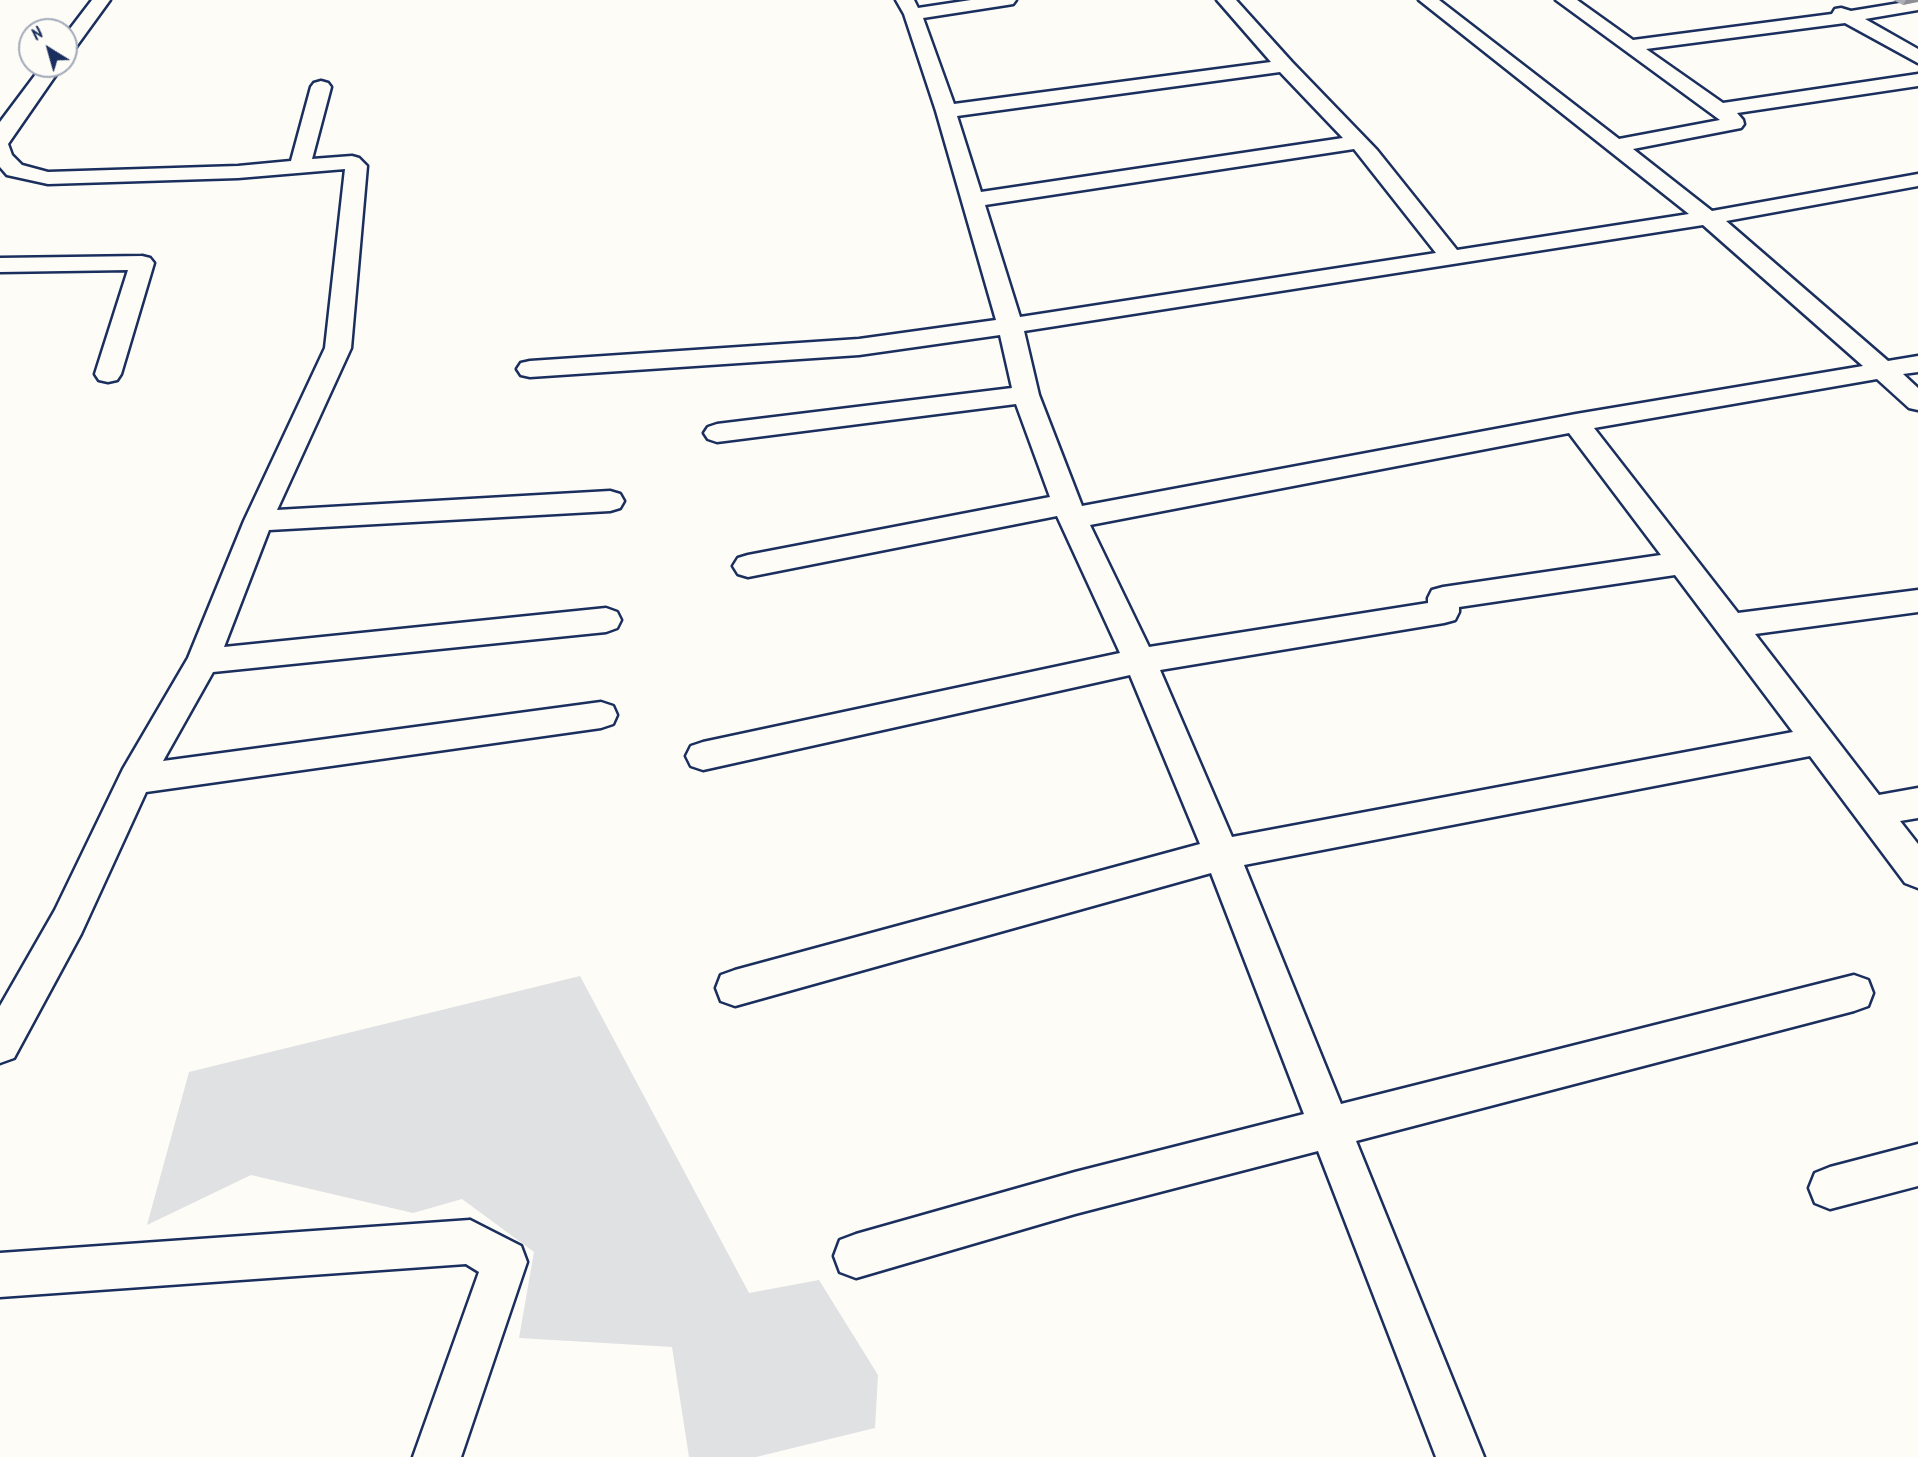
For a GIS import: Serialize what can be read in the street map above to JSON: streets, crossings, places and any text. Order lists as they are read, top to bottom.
{
  "north": "top left"
}
